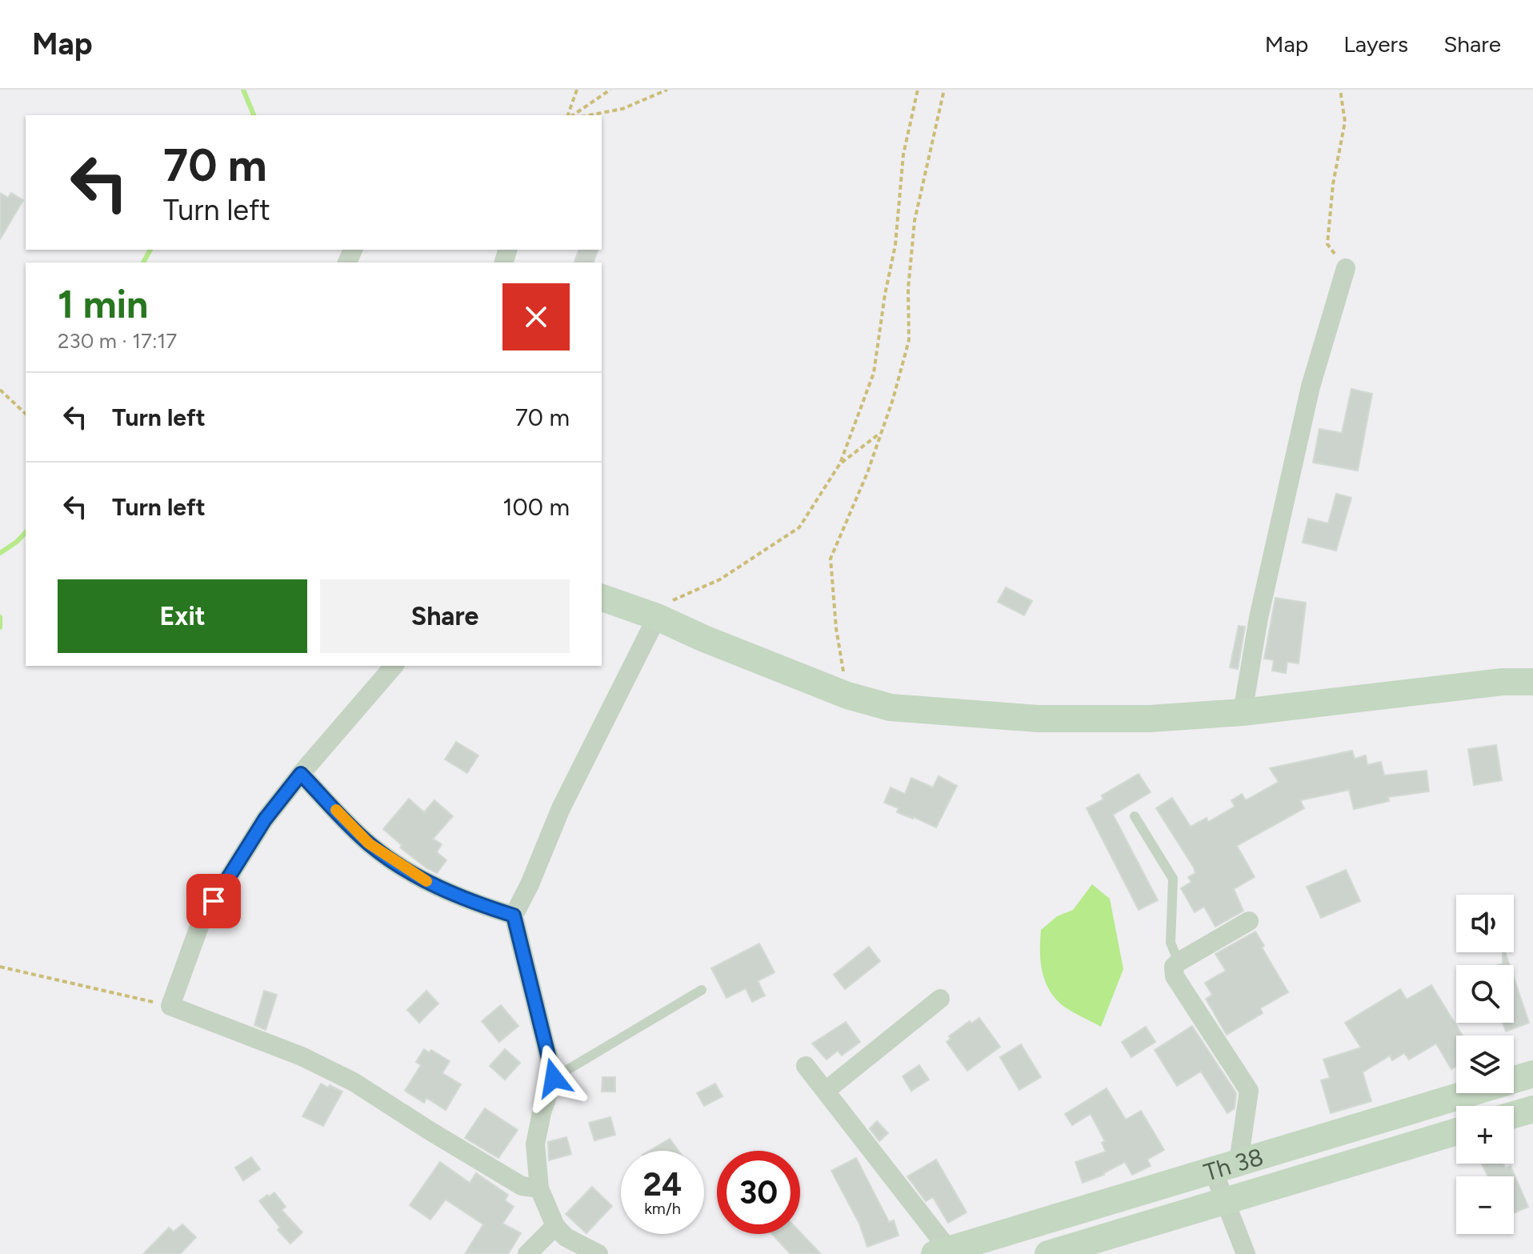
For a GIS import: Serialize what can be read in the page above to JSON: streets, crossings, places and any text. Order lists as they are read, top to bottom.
{
  "streets": {
    "street": ["Th 38"]
  },
  "page": {
    "header": "Map",
    "nav": ["Map", "Layers", "Share"],
    "turn": ["70 m", "Turn left"],
    "heading": ["1 min", "230 m · 17:17"],
    "list": [
      {
        "name": "Turn left",
        "value": "70 m"
      },
      {
        "name": "Turn left",
        "value": "100 m"
      }
    ],
    "buttons": ["Exit", "Share"],
    "map_buttons": ["+", "−"],
    "speed": "24 km/h",
    "limit": "30"
  }
}
